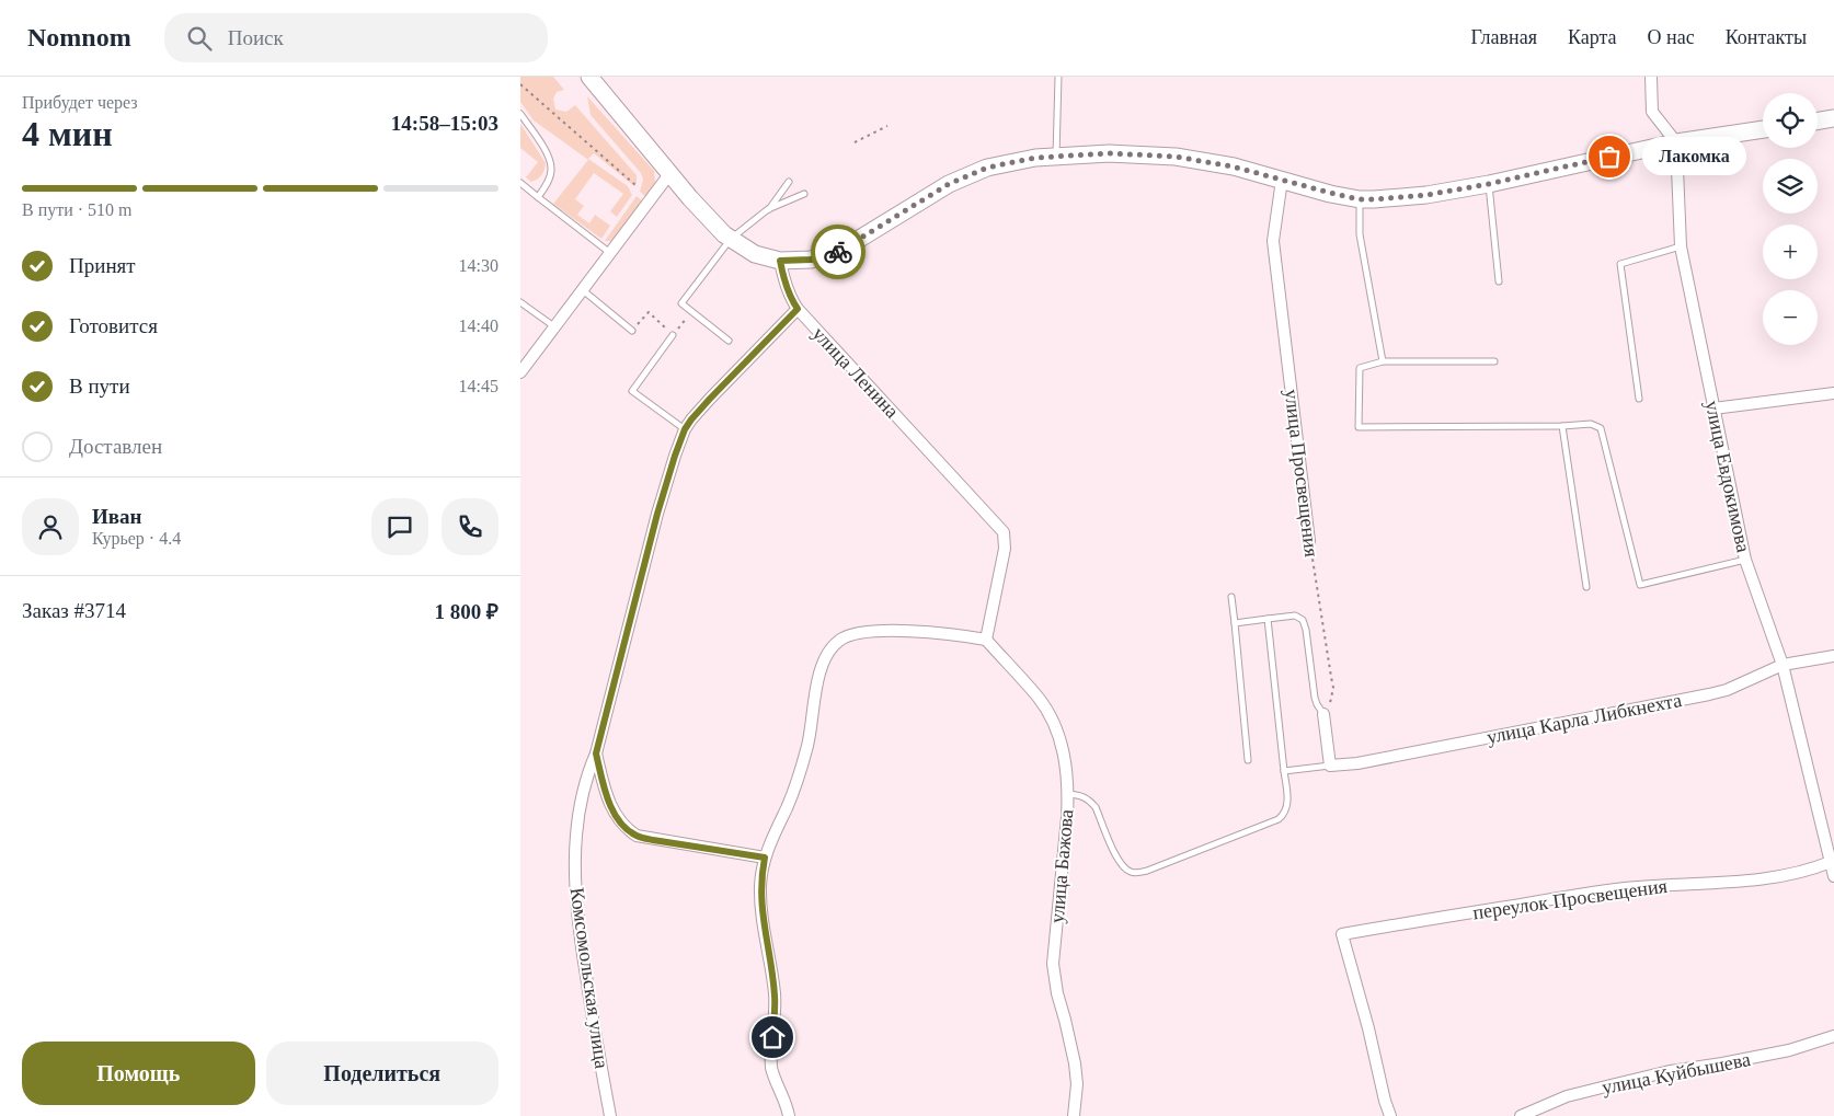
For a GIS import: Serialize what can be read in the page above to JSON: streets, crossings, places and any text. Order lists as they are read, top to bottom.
{
  "streets": {
    "street": [
      "улица Ленина",
      "улица Просвещения",
      "улица Евдокимова",
      "улица Карла Либкнехта",
      "улица Бажова",
      "переулок Просвещения",
      "Комсомольская улица",
      "улица Куйбышева"
    ]
  },
  "crossings": [
    ["улица Ленина", "улица Бажова"],
    ["улица Ленина", "Комсомольская улица"],
    ["улица Евдокимова", "улица Карла Либкнехта"],
    ["улица Евдокимова", "переулок Просвещения"]
  ],
  "places": ["Лакомка"],
  "page": {
    "header": "Nomnom",
    "search": "Поиск",
    "nav": [
      "Главная",
      "Карта",
      "О нас",
      "Контакты"
    ],
    "heading": ["4 мин", "Прибудет через", "14:58–15:03"],
    "panel": [
      "Иван",
      "Курьер · 4.4",
      "Заказ #3714",
      "1 800 ₽"
    ],
    "map_buttons": ["+", "−"],
    "bubble": "Лакомка",
    "bar": "В пути · 510 m",
    "list": [
      ["Принят", "14:30"],
      ["Готовится", "14:40"],
      ["В пути", "14:45"],
      "Доставлен"
    ],
    "buttons": ["Помощь", "Поделиться"]
  }
}
